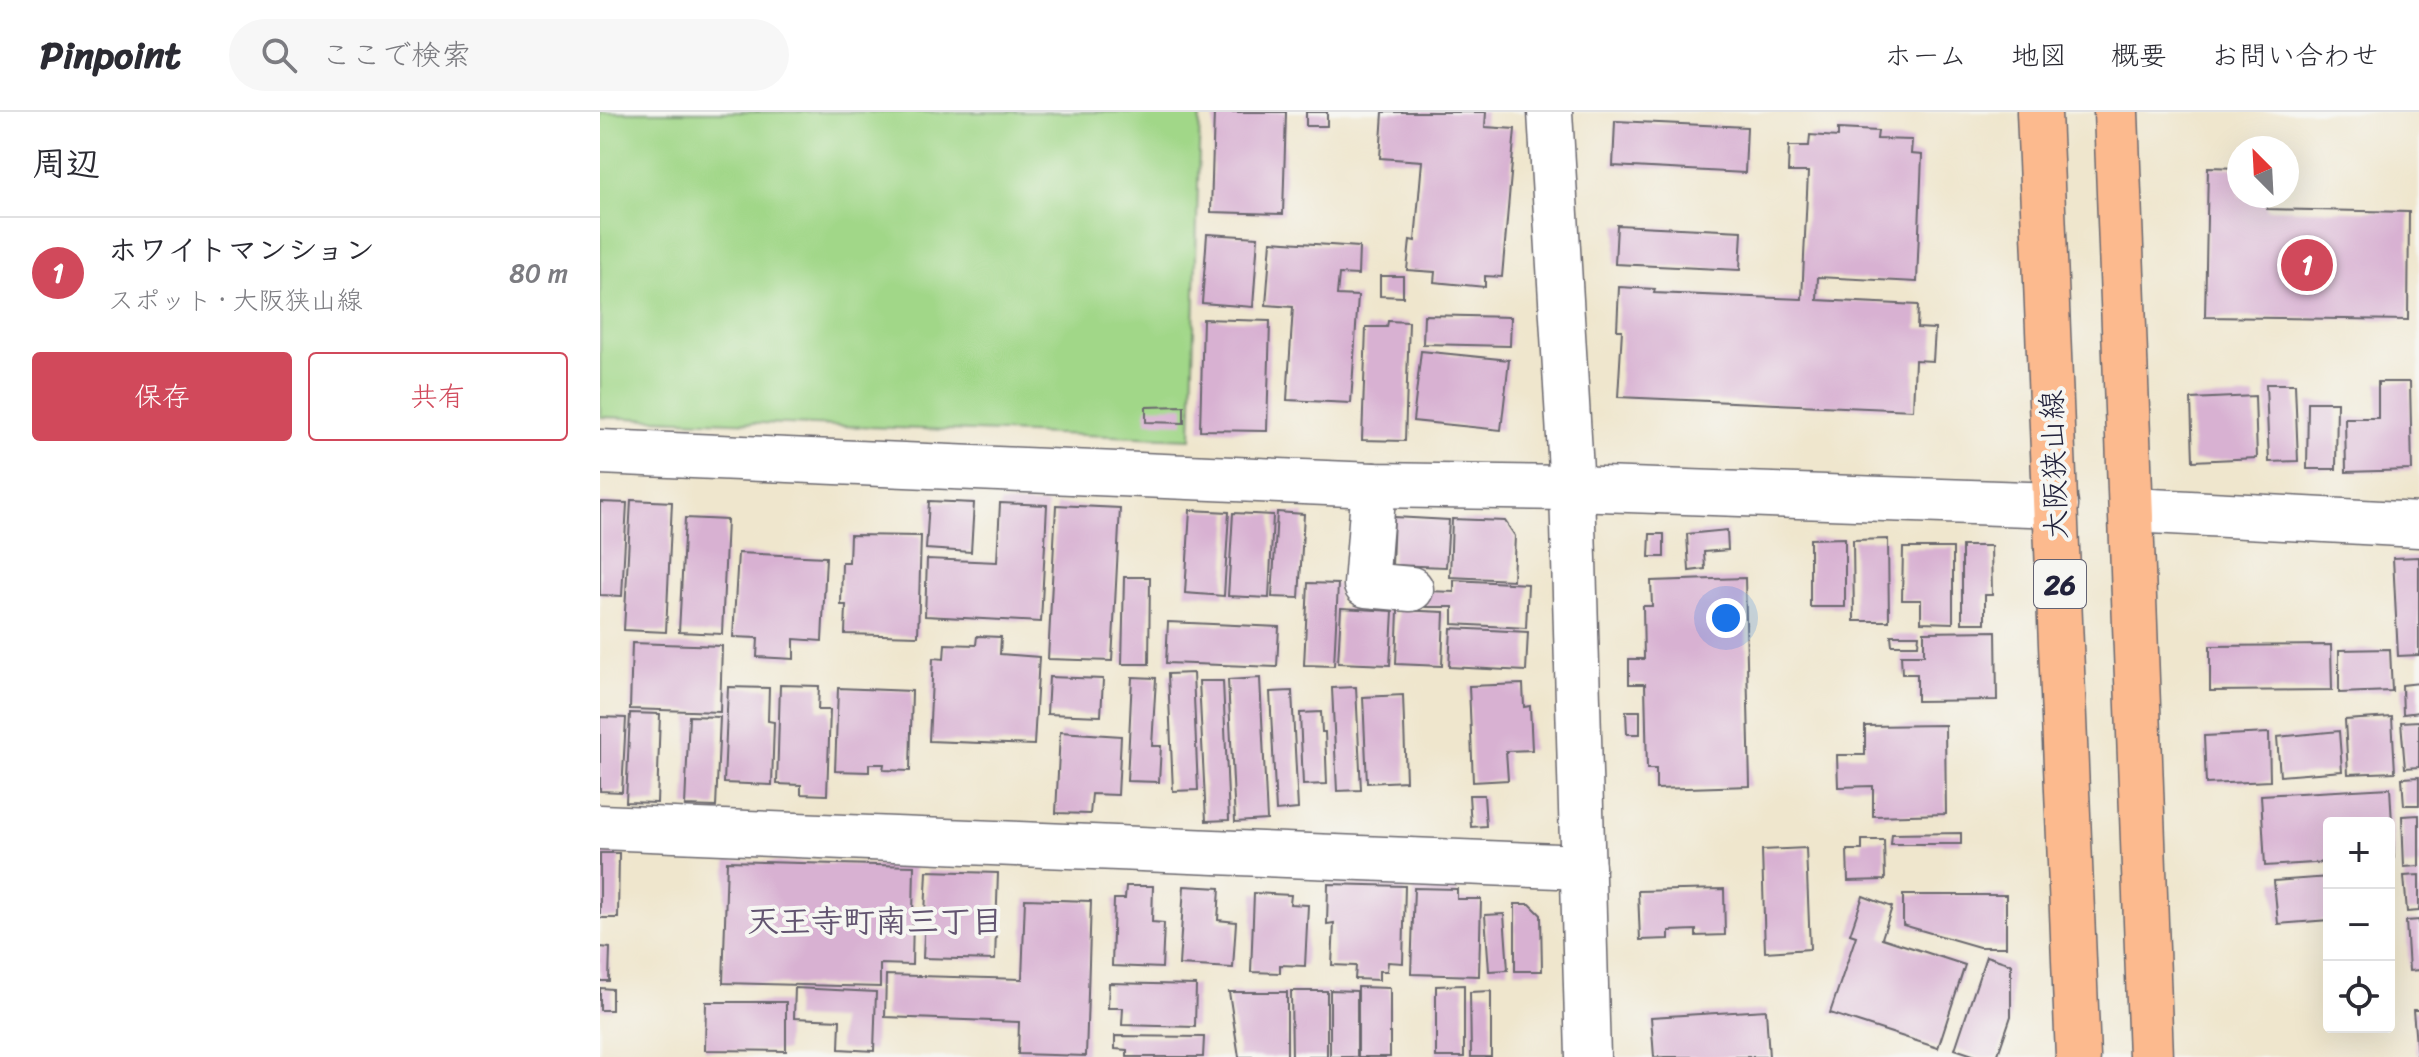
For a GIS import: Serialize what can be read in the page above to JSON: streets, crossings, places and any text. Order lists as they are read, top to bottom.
{
  "streets": {
    "main road": ["大阪狭山線", "26"]
  },
  "districts": ["天王寺町南三丁目"],
  "north": "top left",
  "page": {
    "header": "Pinpoint",
    "search": "ここで検索",
    "nav": [
      "ホーム",
      "地図",
      "概要",
      "お問い合わせ"
    ],
    "heading": "周辺",
    "list": [
      {
        "mark": "1",
        "name": "ホワイトマンション",
        "note": "スポット · 大阪狭山線",
        "value": "80 m"
      }
    ],
    "pins": "1",
    "buttons": ["保存", "共有"],
    "map_buttons": ["+", "−"]
  }
}
